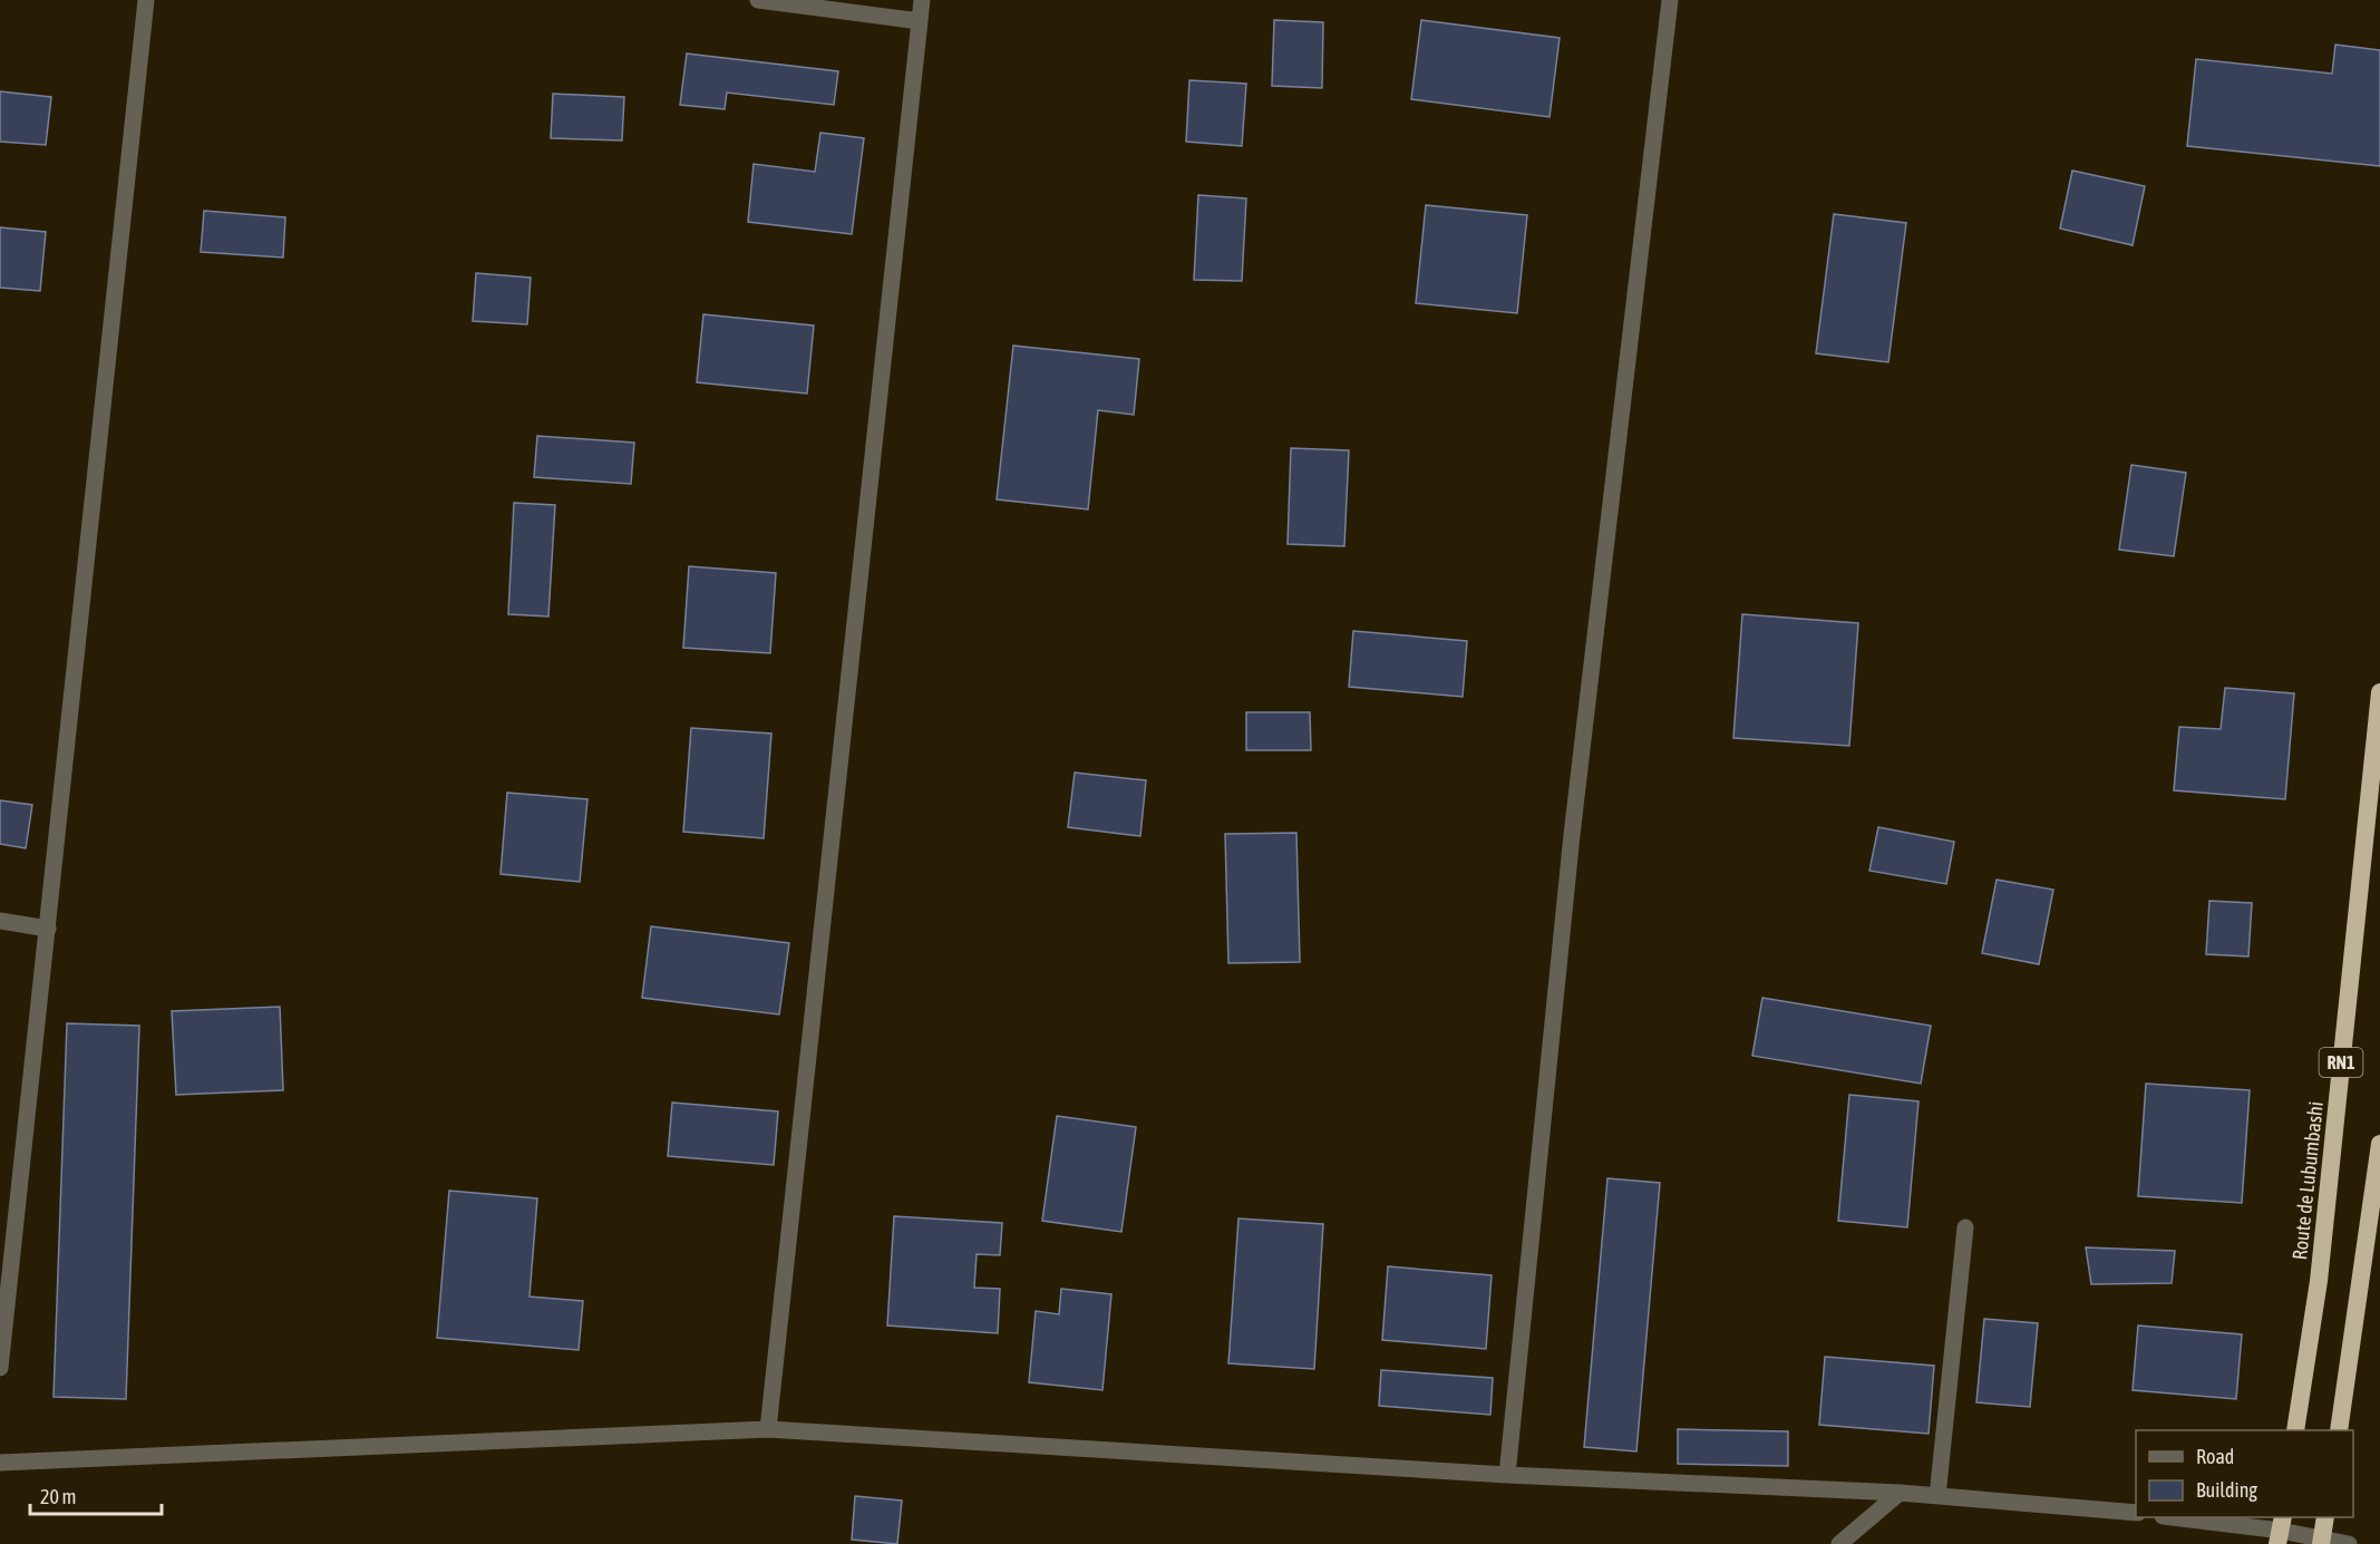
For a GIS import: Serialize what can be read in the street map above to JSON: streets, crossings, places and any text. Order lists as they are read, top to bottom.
{
  "streets": {
    "highway": ["RN1", "Route de Lubumbashi"]
  },
  "legend": ["Road", "Building"],
  "scale_bar": "20 m"
}
